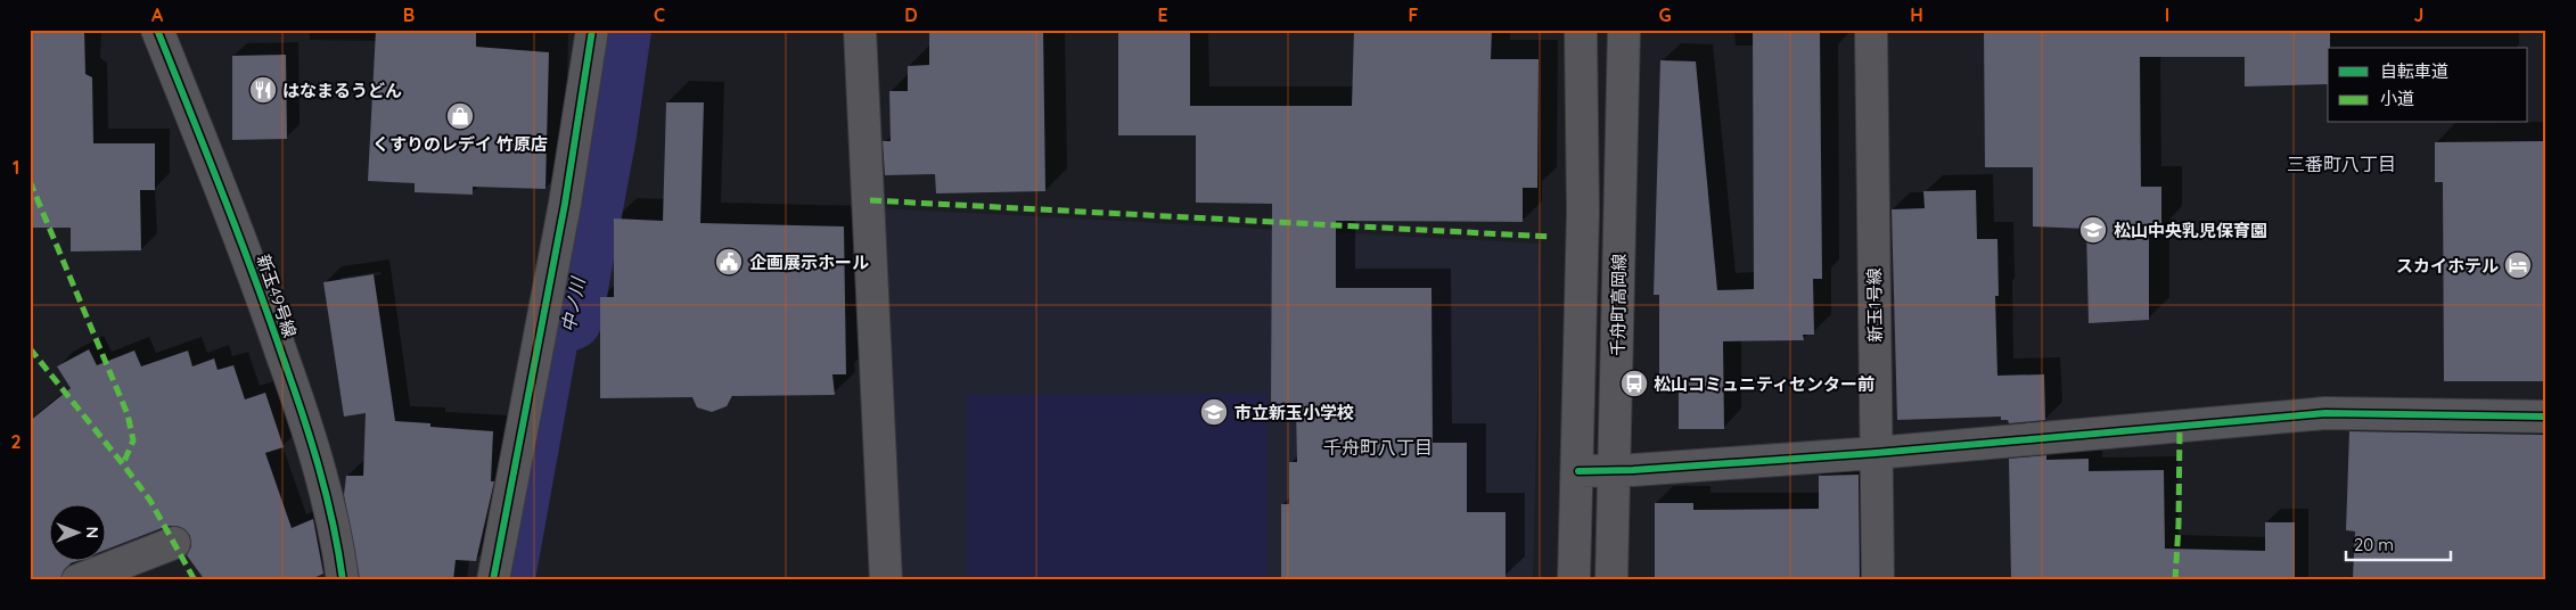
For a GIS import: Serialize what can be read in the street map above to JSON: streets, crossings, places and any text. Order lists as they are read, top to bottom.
{
  "streets": {
    "street": ["新玉49号線", "千舟町高岡線", "新玉1号線"]
  },
  "districts": ["三番町八丁目", "千舟町八丁目"],
  "water": ["中ノ川"],
  "places": {
    "restaurant": ["はなまるうどん"],
    "shop": ["くすりのレデイ 竹原店"],
    "school or university": ["松山中央乳児保育園", "市立新玉小学校"],
    "public building": ["企画展示ホール"],
    "hotel": ["スカイホテル"],
    "bus stop": ["松山コミュニティセンター前"]
  },
  "legend": ["自転車道", "小道"],
  "scale_bar": "20 m",
  "north": "right",
  "grid": {
    "columns": [
      "A",
      "B",
      "C",
      "D",
      "E",
      "F",
      "G",
      "H",
      "I",
      "J"
    ],
    "rows": ["1", "2"]
  }
}
